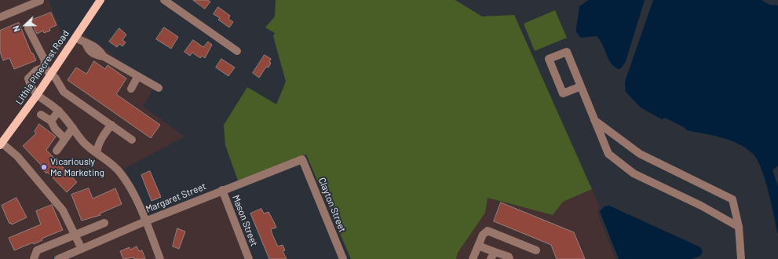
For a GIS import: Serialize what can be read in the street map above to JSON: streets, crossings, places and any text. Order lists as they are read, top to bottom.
{
  "streets": {
    "main road": ["Lithia Pinecrest Road"],
    "street": ["Margaret Street", "Clayton Street", "Mason Street"]
  },
  "crossings": [
    ["Margaret Street", "Clayton Street"],
    ["Margaret Street", "Mason Street"]
  ],
  "places": ["Vicariously Me Marketing"],
  "north": "left"
}
